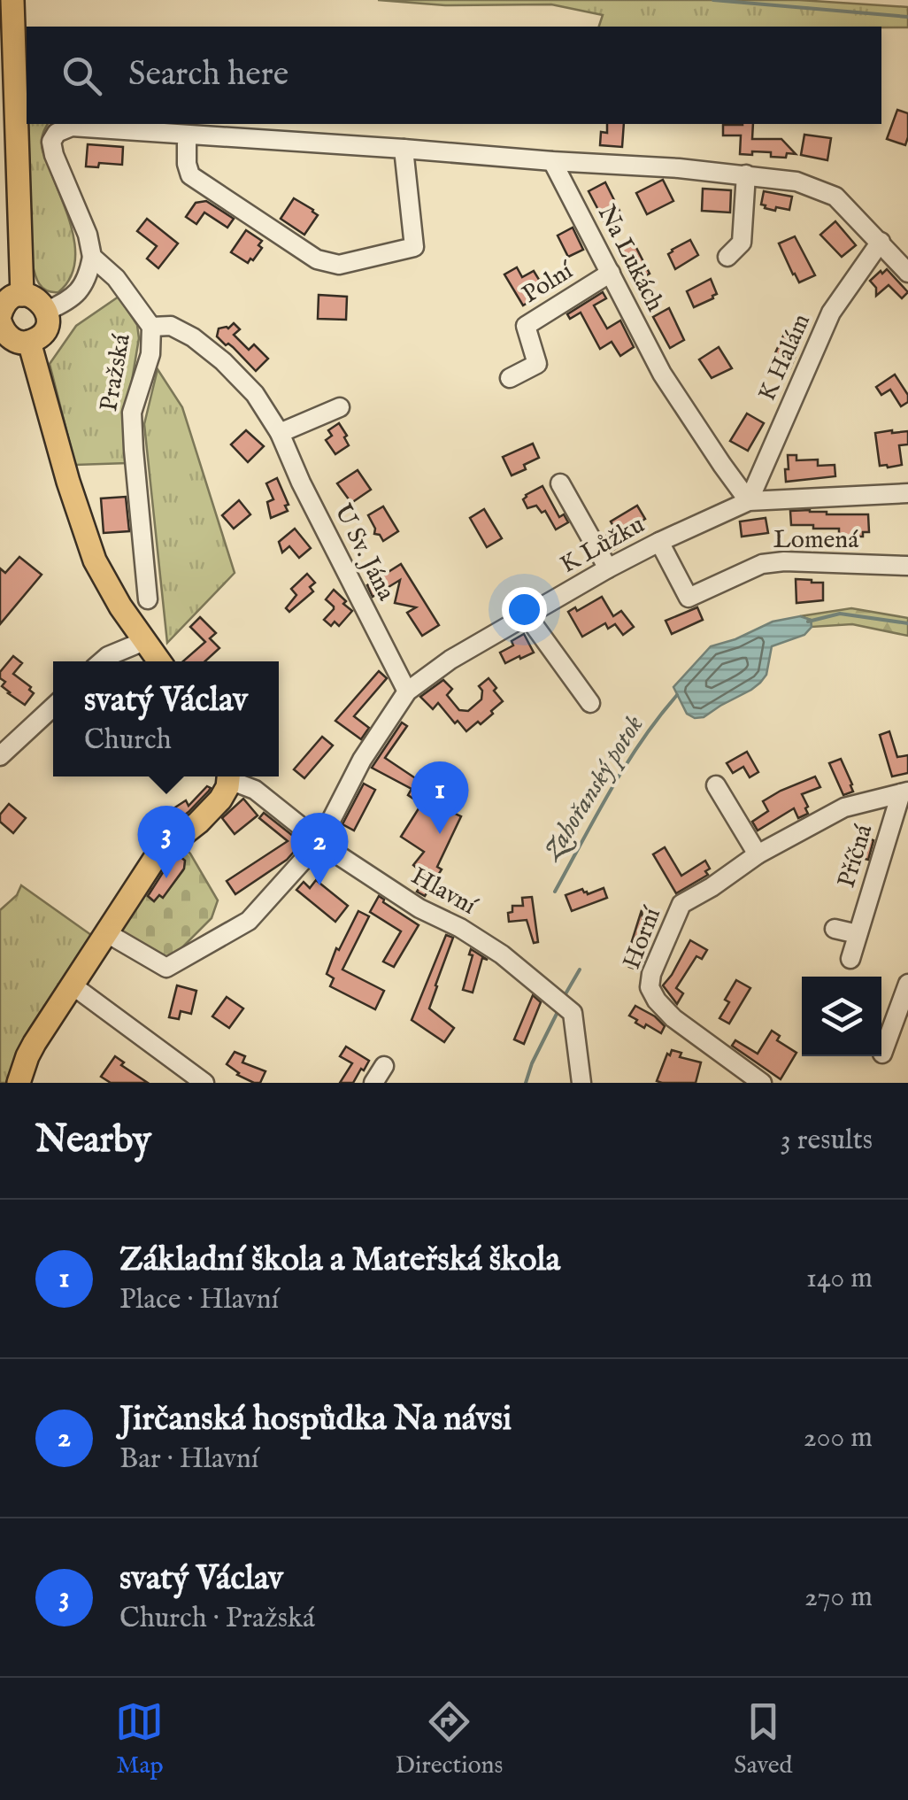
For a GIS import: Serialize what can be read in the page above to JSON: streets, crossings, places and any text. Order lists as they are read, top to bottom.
{
  "streets": {
    "street": [
      "Na Lukách",
      "Polní",
      "K Halám",
      "Pražská",
      "Lomená",
      "K Lůžku",
      "U Sv. Jána",
      "Příčná",
      "Hlavní",
      "Horní"
    ]
  },
  "crossings": [
    ["Na Lukách", "Polní"],
    ["Na Lukách", "K Halám"],
    ["Na Lukách", "K Lůžku"],
    ["K Halám", "K Lůžku"],
    ["Pražská", "U Sv. Jána"],
    ["Lomená", "K Lůžku"],
    ["K Lůžku", "U Sv. Jána"],
    ["K Lůžku", "Hlavní"],
    ["Příčná", "Horní"]
  ],
  "water": ["Zahořanský potok"],
  "page": {
    "search": "Search here",
    "popup": ["svatý Václav", "Church"],
    "pins": ["1", "3", "2"],
    "heading": ["Nearby", "3 results"],
    "list": [
      {
        "mark": "1",
        "name": "Základní škola a Mateřská škola",
        "note": "Place · Hlavní",
        "value": "140 m"
      },
      {
        "mark": "2",
        "name": "Jirčanská hospůdka Na návsi",
        "note": "Bar · Hlavní",
        "value": "200 m"
      },
      {
        "mark": "3",
        "name": "svatý Václav",
        "note": "Church · Pražská",
        "value": "270 m"
      }
    ],
    "nav": ["Map", "Directions", "Saved"]
  }
}
